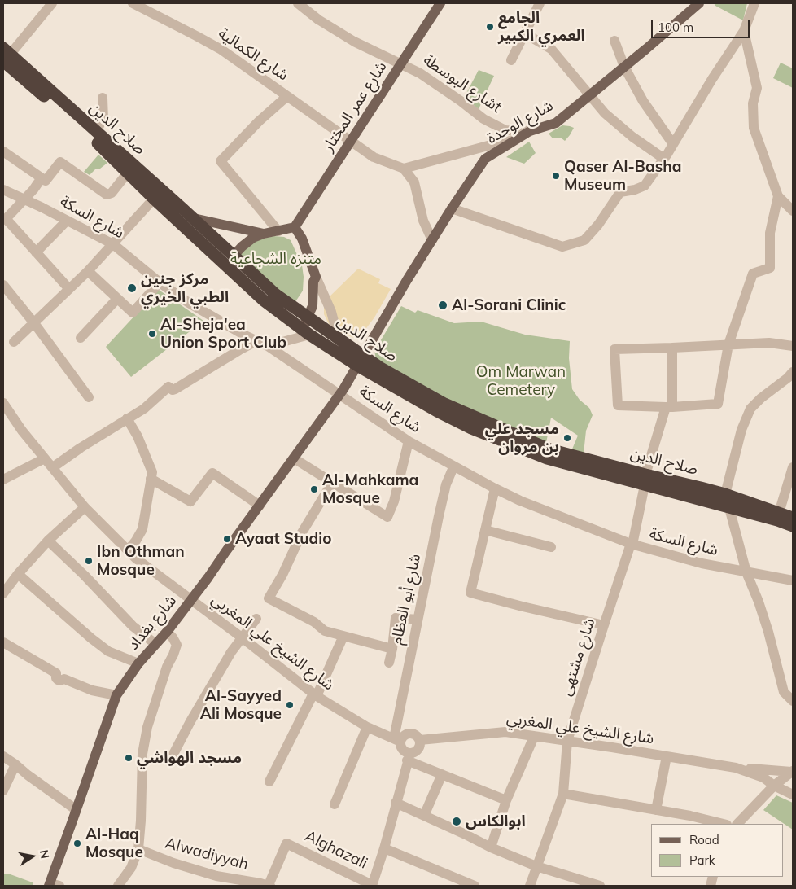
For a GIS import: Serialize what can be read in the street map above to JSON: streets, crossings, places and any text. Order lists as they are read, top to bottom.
{
  "streets": {
    "highway": ["صلاح الدين"],
    "main road": ["شارع عمر المختار", "شارع الوحدة", "شارع بغداد"],
    "street": [
      "شارع الكمالية",
      "شارع البوسطةt",
      "شارع السكة",
      "شارع أبو العظام",
      "شارع الشيخ علي المغربي",
      "شارع مشتهى",
      "Alghazali",
      "Alwadiyyah"
    ]
  },
  "crossings": [
    ["شارع الكمالية", "شارع عمر المختار"],
    ["شارع البوسطةt", "شارع عمر المختار"],
    ["شارع البوسطةt", "شارع الوحدة"],
    ["شارع الوحدة", "صلاح الدين"],
    ["شارع الوحدة", "شارع بغداد"],
    ["صلاح الدين", "شارع بغداد"],
    ["صلاح الدين", "شارع مشتهى"],
    ["شارع السكة", "شارع أبو العظام"],
    ["شارع السكة", "شارع بغداد"],
    ["شارع السكة", "شارع مشتهى"],
    ["شارع أبو العظام", "شارع الشيخ علي المغربي"],
    ["شارع بغداد", "شارع الشيخ علي المغربي"],
    ["شارع الشيخ علي المغربي", "شارع مشتهى"],
    ["Alghazali", "Alwadiyyah"]
  ],
  "parks": ["متنزه الشجاعية", "Om Marwan Cemetery"],
  "places": [
    "الجامع العمري الكبير",
    "Qaser Al-Basha Museum",
    "مركز جنين الطبي الخيري",
    "Al-Sorani Clinic",
    "Al-Sheja'ea Union Sport Club",
    "مسجد علي بن مروان",
    "Al-Mahkama Mosque",
    "Ayaat Studio",
    "Ibn Othman Mosque",
    "Al-Sayyed Ali Mosque",
    "مسجد الهواشي",
    "ابوالكاس",
    "Al-Haq Mosque"
  ],
  "legend": ["Road", "Park"],
  "scale_bar": "100 m",
  "north": "right"
}
